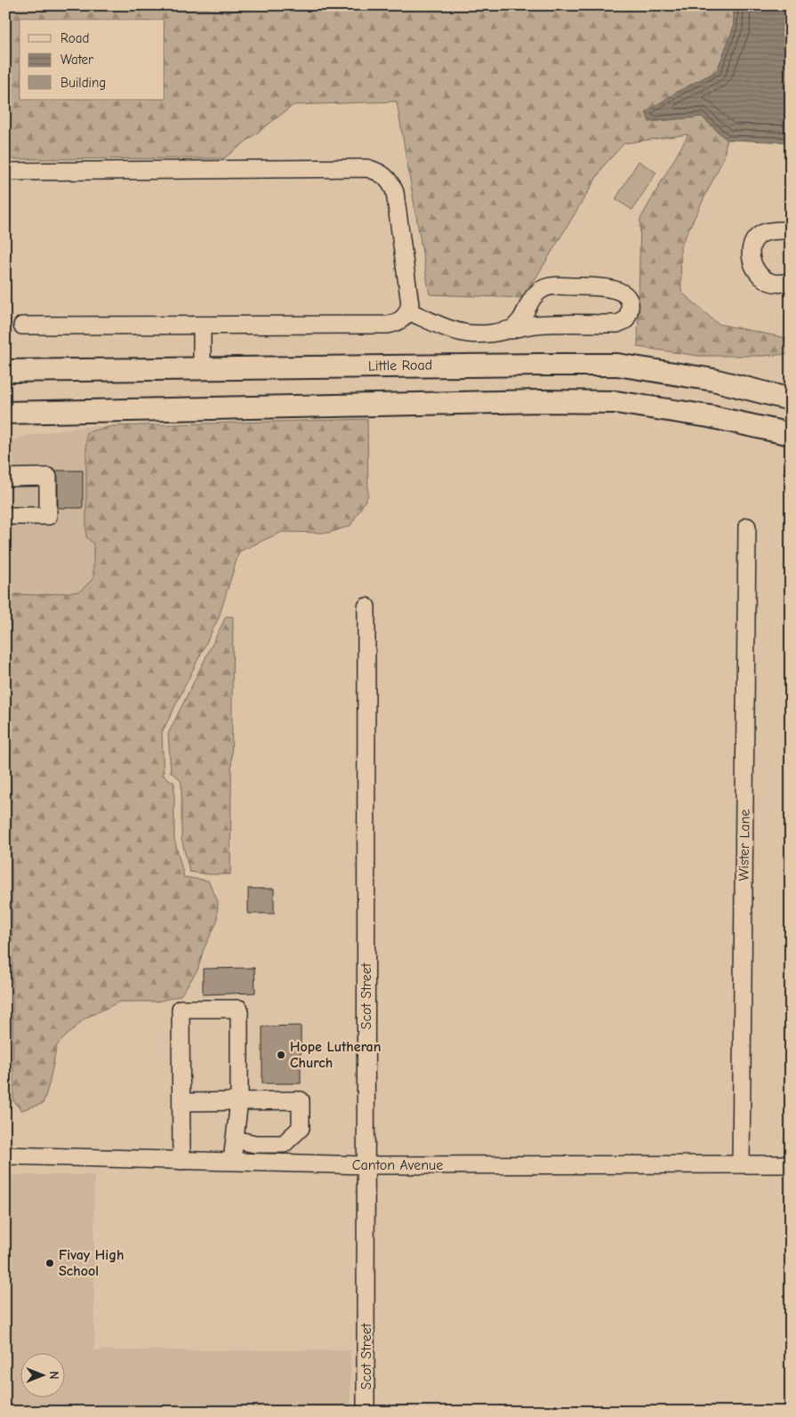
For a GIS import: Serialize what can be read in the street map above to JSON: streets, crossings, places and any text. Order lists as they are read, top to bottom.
{
  "streets": {
    "main road": ["Little Road"],
    "street": ["Wister Lane", "Scot Street", "Canton Avenue"]
  },
  "crossings": [
    ["Wister Lane", "Canton Avenue"],
    ["Scot Street", "Canton Avenue"]
  ],
  "places": ["Hope Lutheran Church", "Fivay High School"],
  "legend": ["Road", "Water", "Building"],
  "north": "right"
}
